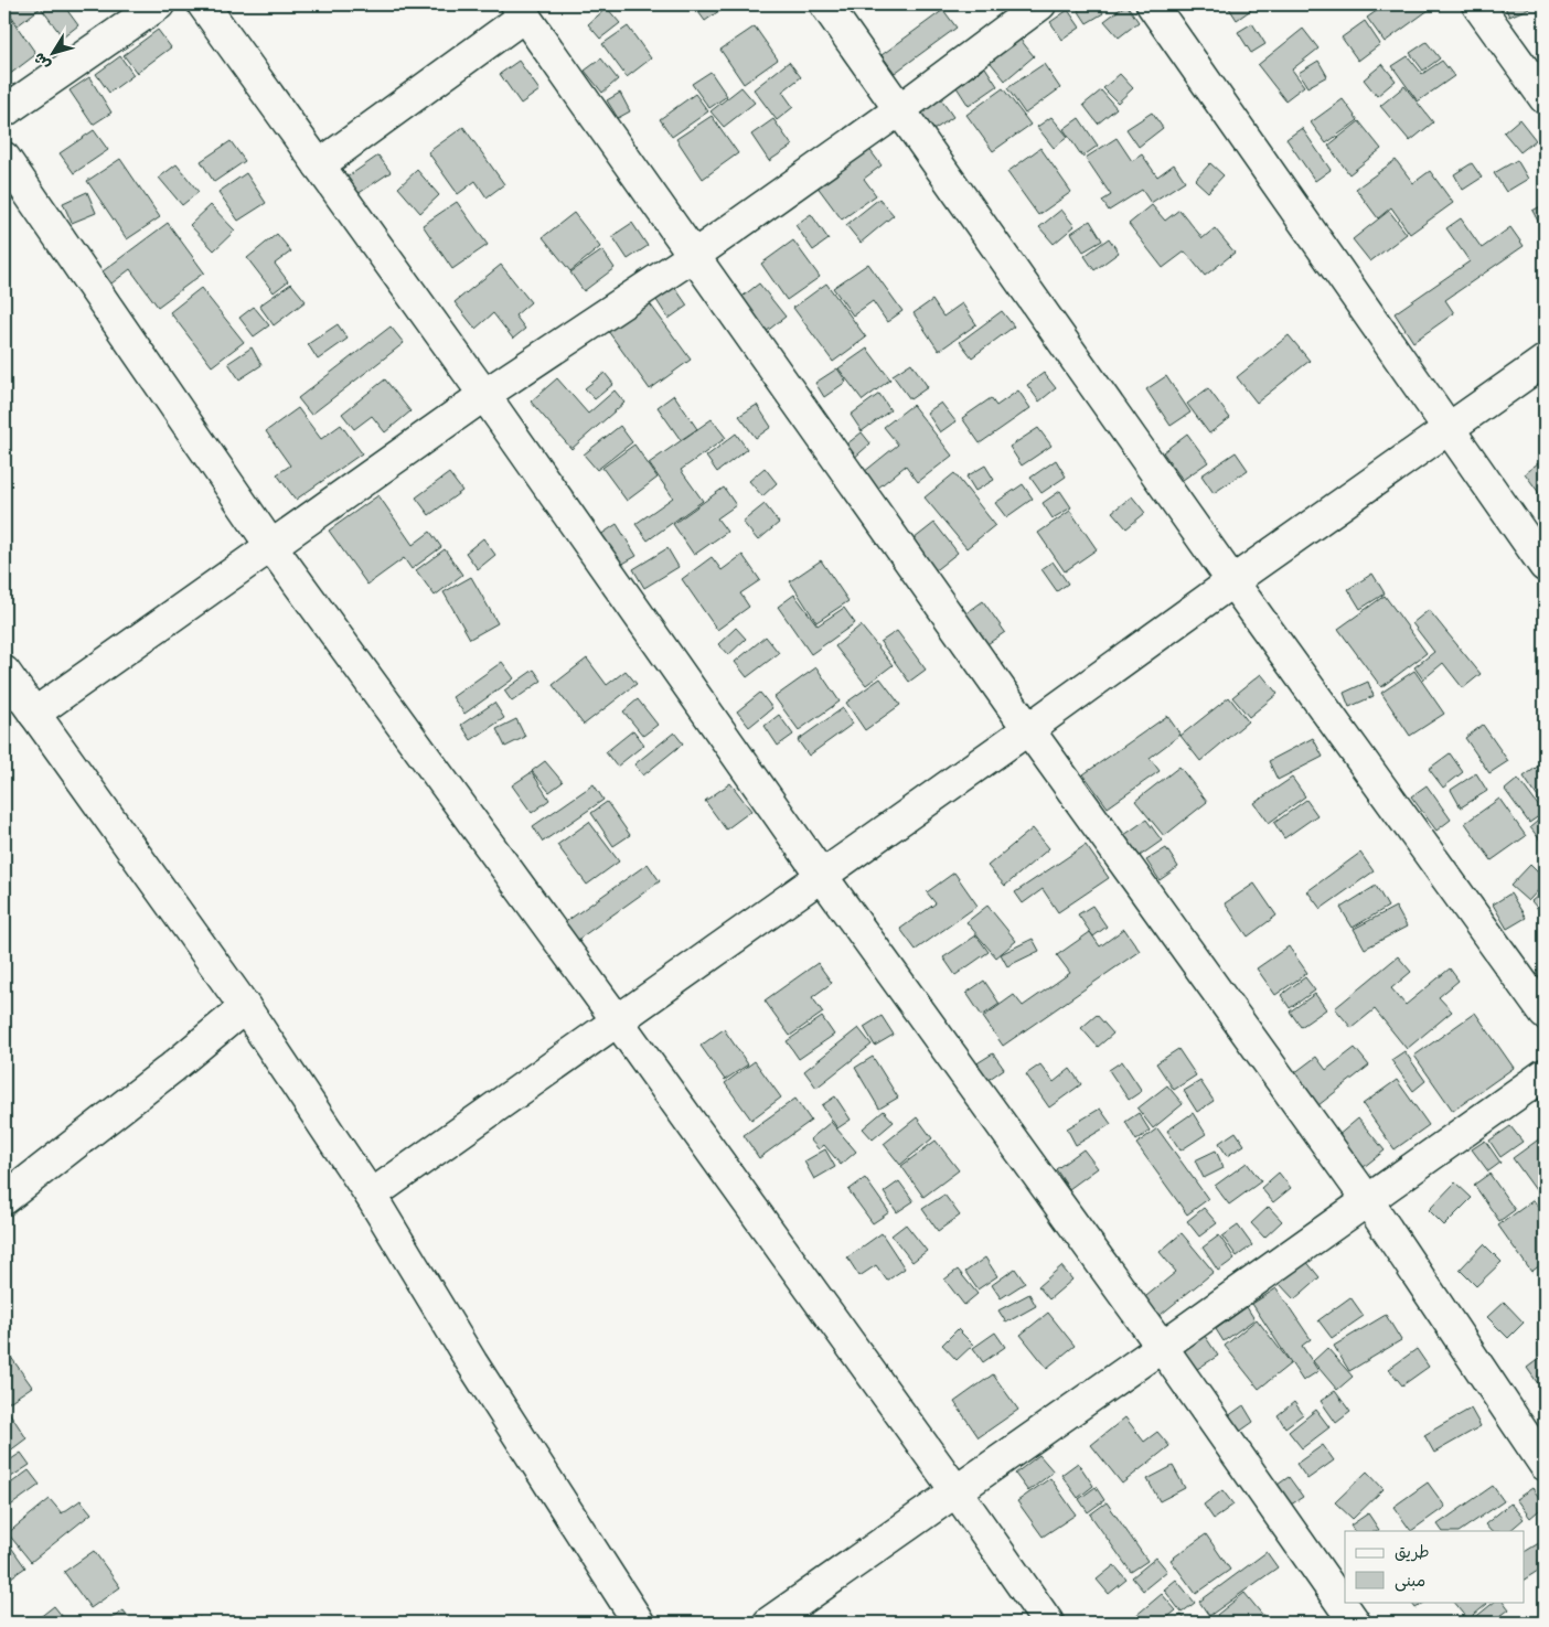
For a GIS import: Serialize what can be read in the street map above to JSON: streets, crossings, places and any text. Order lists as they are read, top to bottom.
{
  "legend": ["طريق", "مبنى"],
  "north": "bottom left"
}
